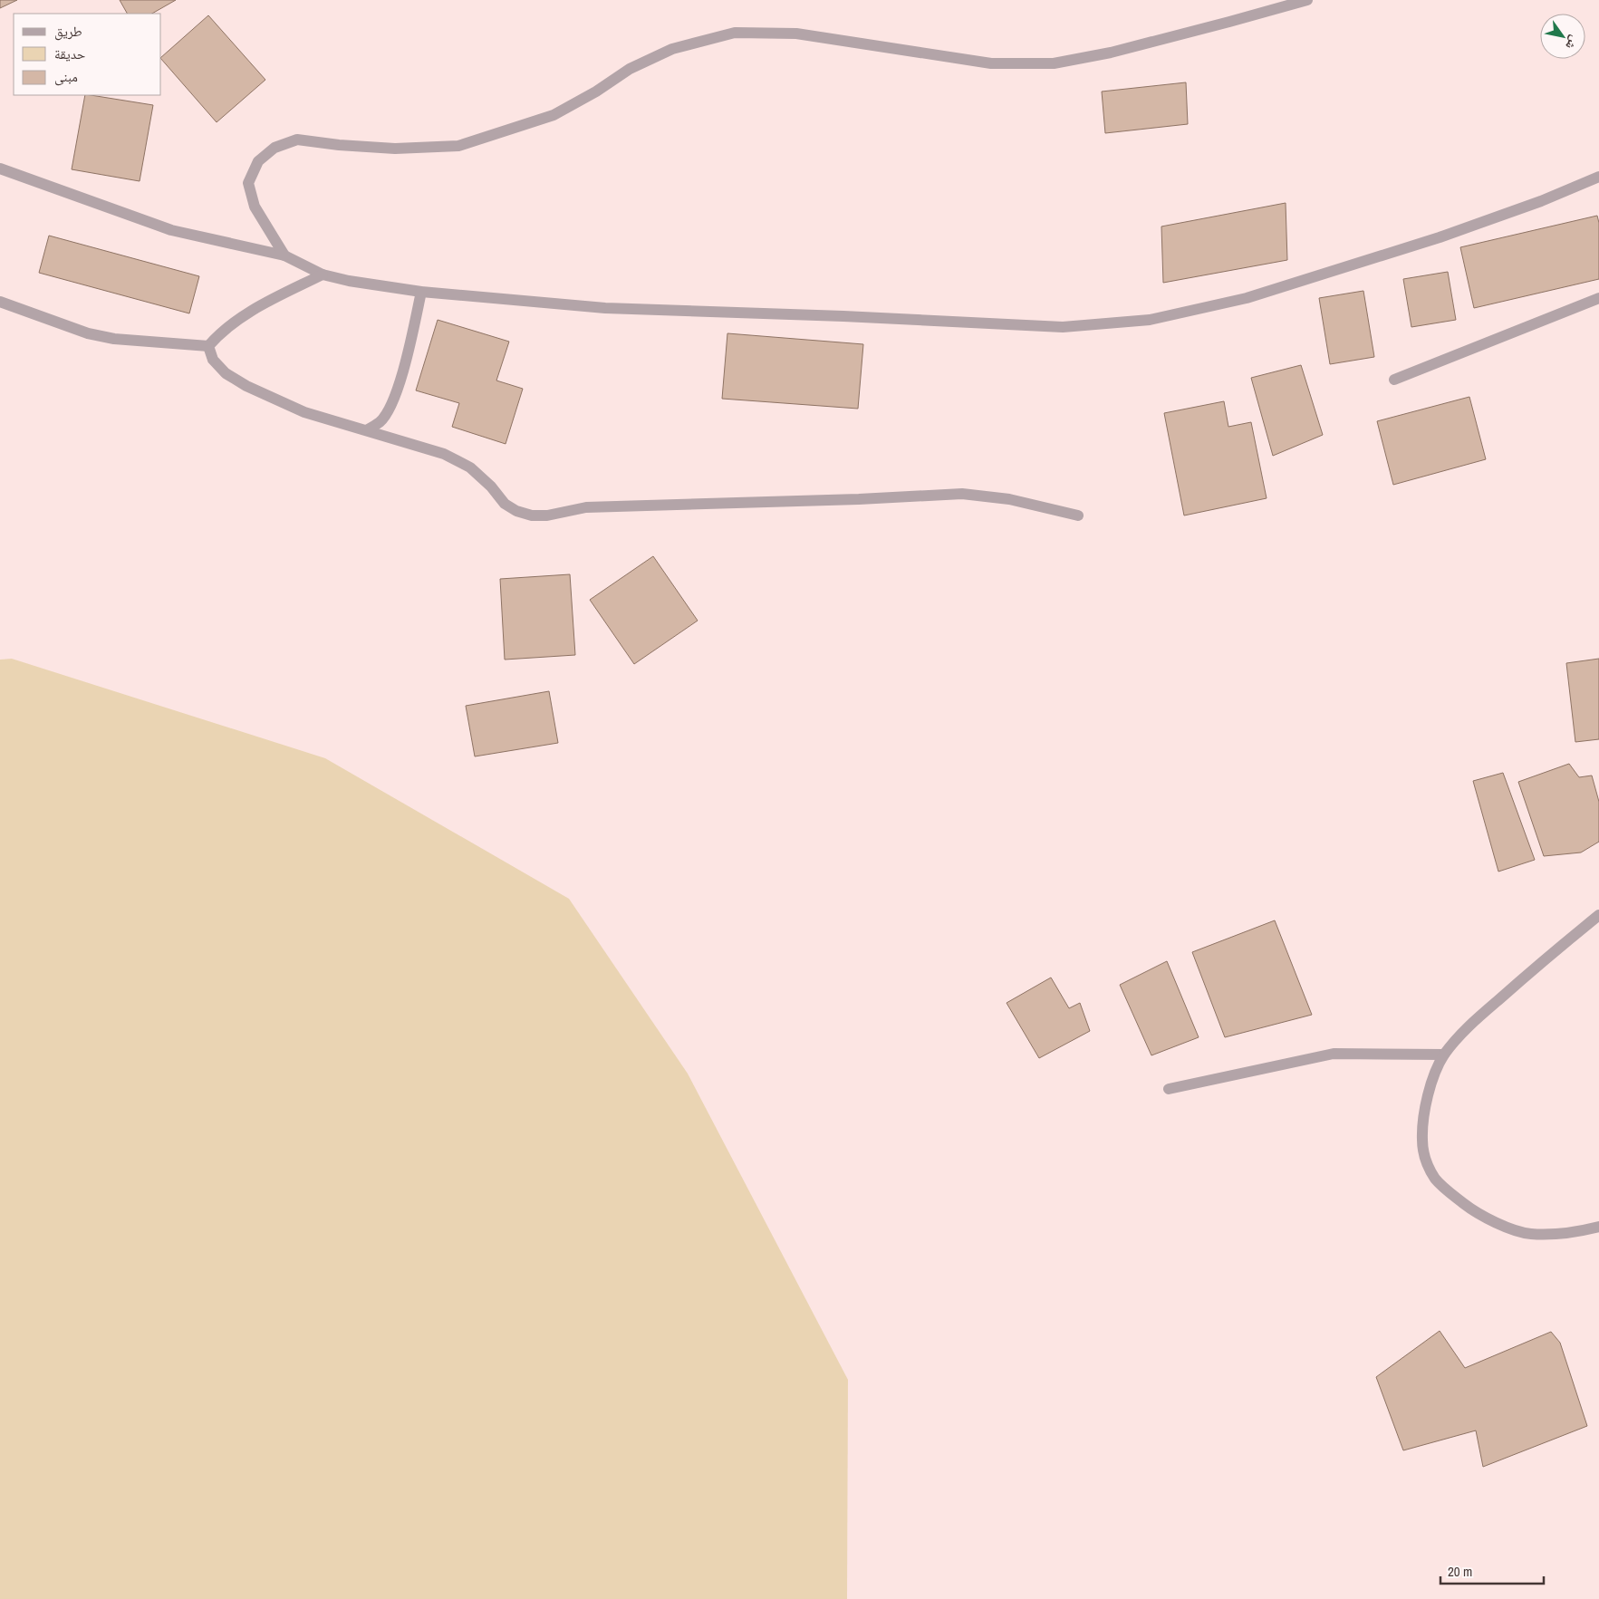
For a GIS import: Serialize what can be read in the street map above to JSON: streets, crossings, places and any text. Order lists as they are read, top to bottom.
{
  "legend": ["طريق", "حديقة", "مبنى"],
  "scale_bar": "20 m",
  "north": "bottom right"
}
